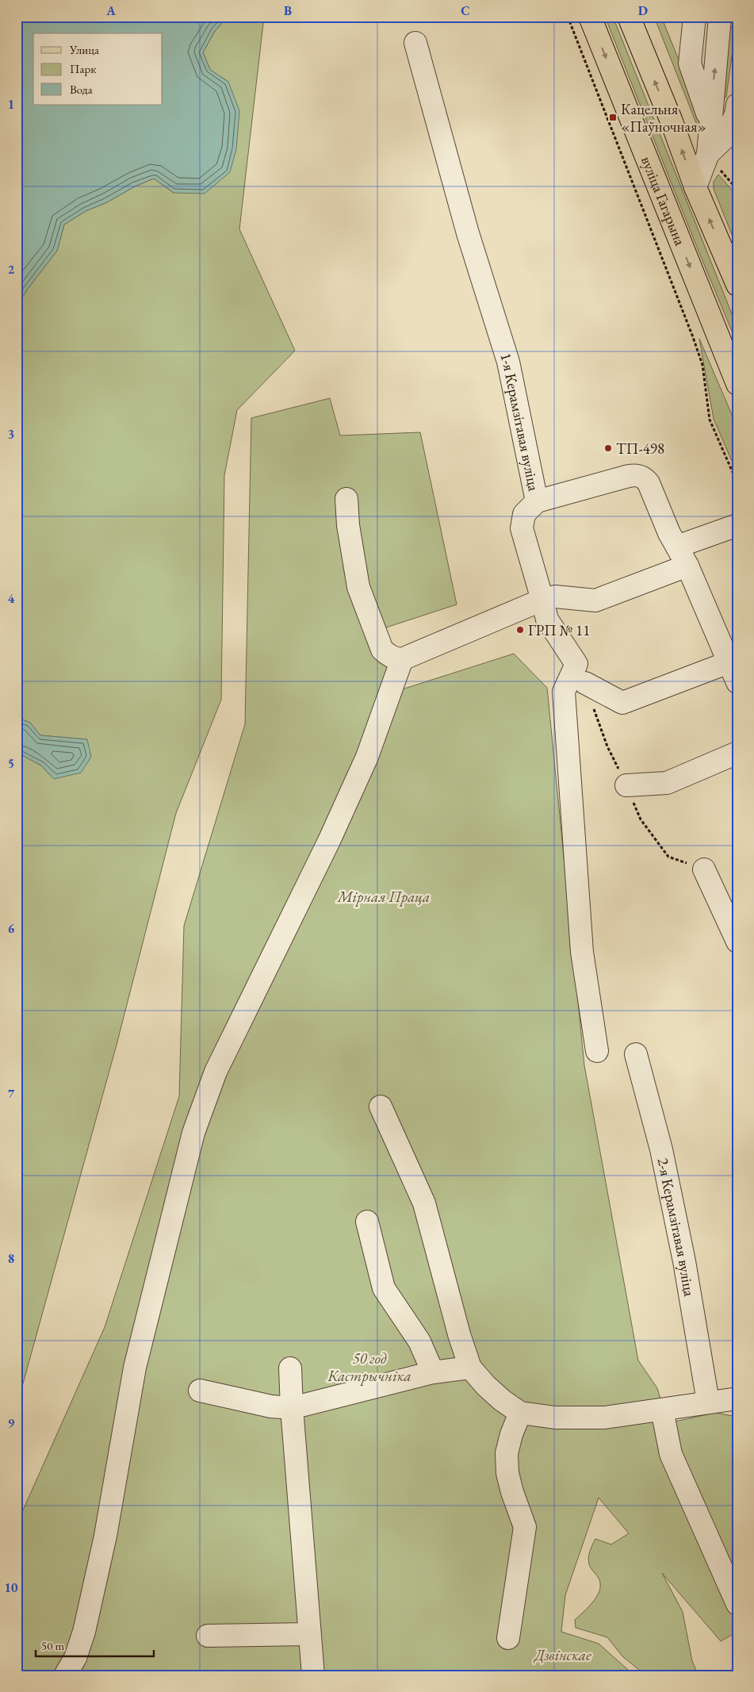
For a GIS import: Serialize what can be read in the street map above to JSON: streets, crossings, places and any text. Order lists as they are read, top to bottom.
{
  "streets": {
    "main road": ["вуліца Гагарына"],
    "street": ["1-я Керамзітавая вуліца", "2-я Керамзітавая вуліца"]
  },
  "parks": ["Мірная Праца", "50 год Кастрычніка", "Дзвінскае"],
  "places": {
    "transit": ["Кацельня «Паўночная»"],
    "other": ["ТП-498", "ГРП № 11"]
  },
  "legend": ["Улица", "Парк", "Вода"],
  "scale_bar": "50 m",
  "grid": {
    "columns": [
      "A",
      "B",
      "C",
      "D"
    ],
    "rows": [
      "1",
      "2",
      "3",
      "4",
      "5",
      "6",
      "7",
      "8",
      "9",
      "10"
    ]
  }
}
